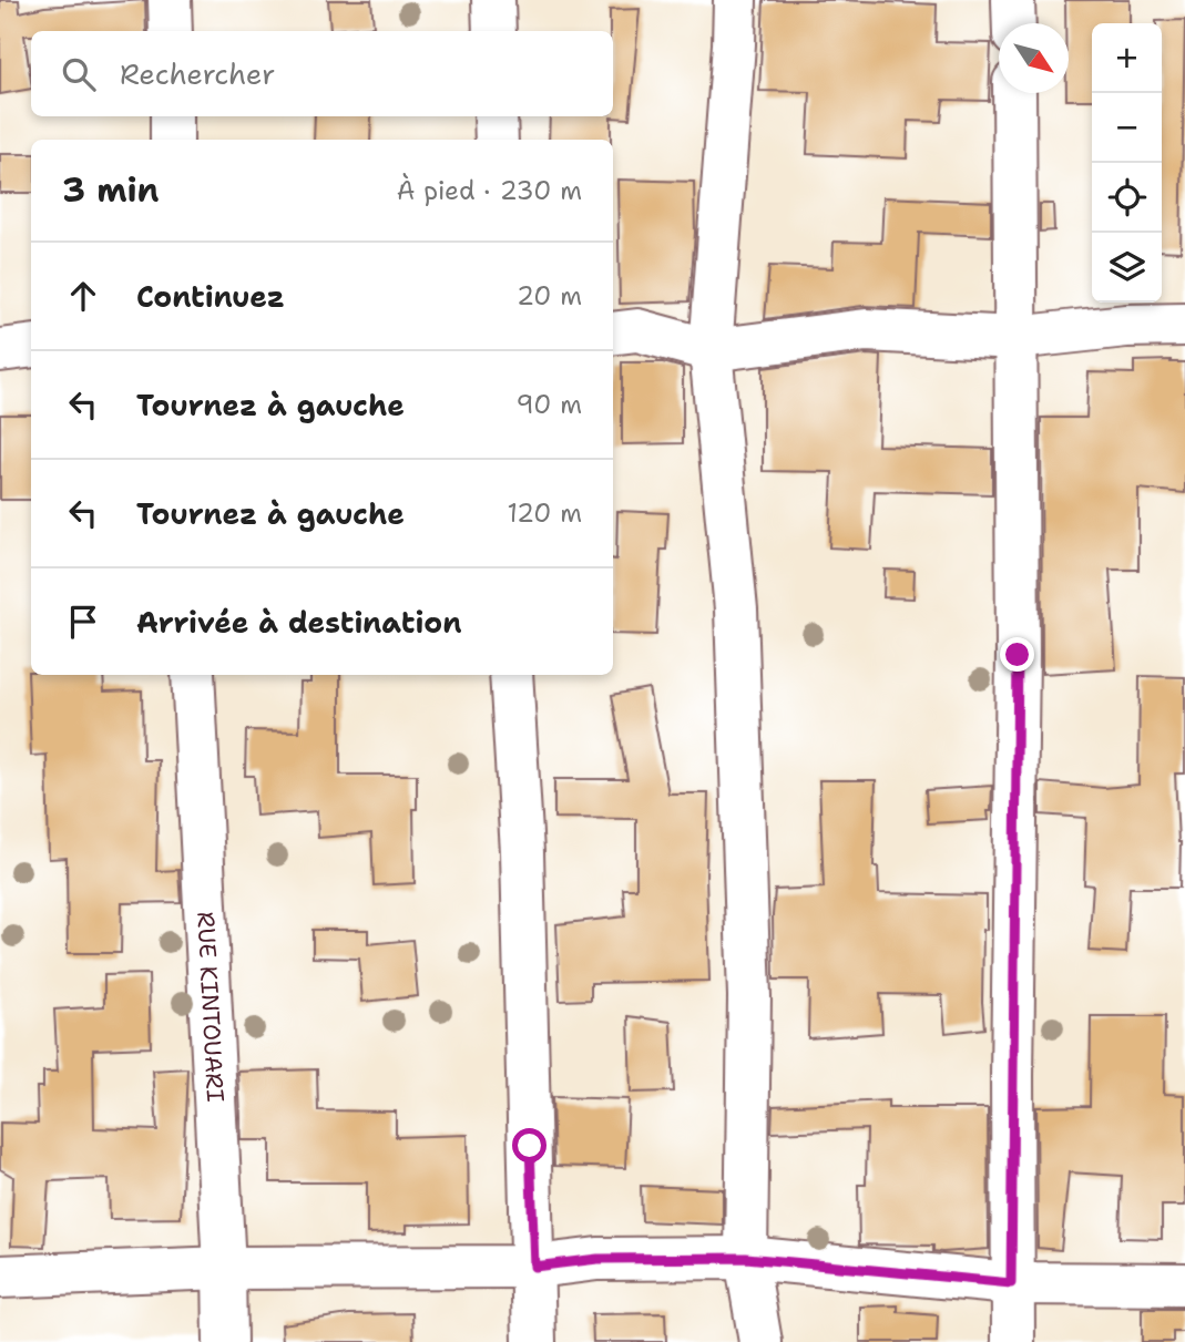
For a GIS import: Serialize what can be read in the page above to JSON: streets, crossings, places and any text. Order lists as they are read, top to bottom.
{
  "streets": {
    "street": ["RUE KINTOUARI"]
  },
  "north": "bottom right",
  "page": {
    "map_buttons": ["+", "−"],
    "search": "Rechercher",
    "heading": ["3 min", "À pied · 230 m"],
    "list": [
      ["Continuez", "20 m"],
      ["Tournez à gauche", "90 m"],
      ["Tournez à gauche", "120 m"],
      "Arrivée à destination"
    ]
  }
}
